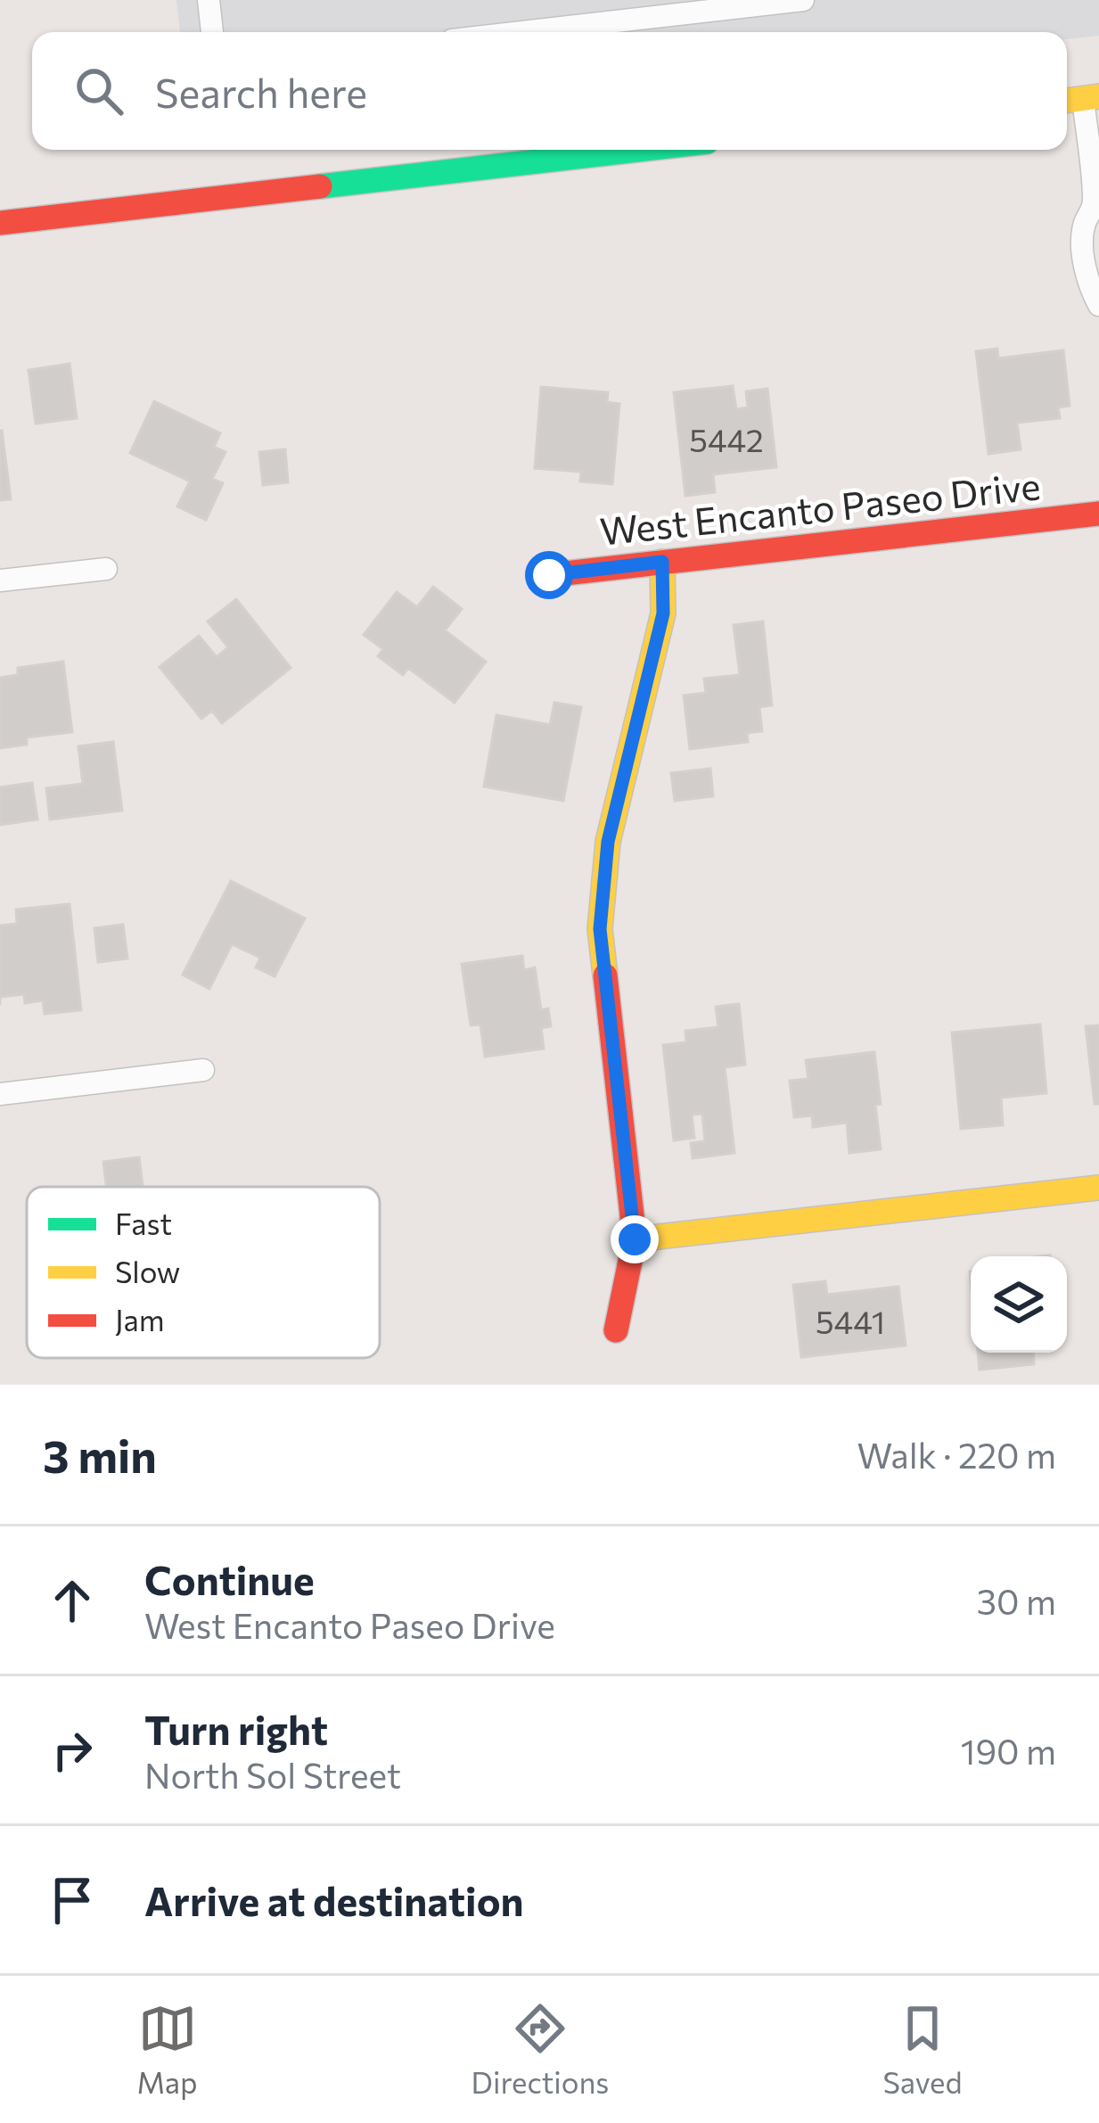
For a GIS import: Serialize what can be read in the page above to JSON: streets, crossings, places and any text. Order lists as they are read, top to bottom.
{
  "streets": {
    "street": ["West Encanto Paseo Drive"]
  },
  "house_numbers": ["5442", "5441"],
  "legend": ["Fast", "Slow", "Jam"],
  "page": {
    "search": "Search here",
    "heading": ["3 min", "Walk · 220 m"],
    "list": [
      ["Continue", "West Encanto Paseo Drive", "30 m"],
      ["Turn right", "North Sol Street", "190 m"],
      "Arrive at destination"
    ],
    "nav": ["Map", "Directions", "Saved"]
  }
}
